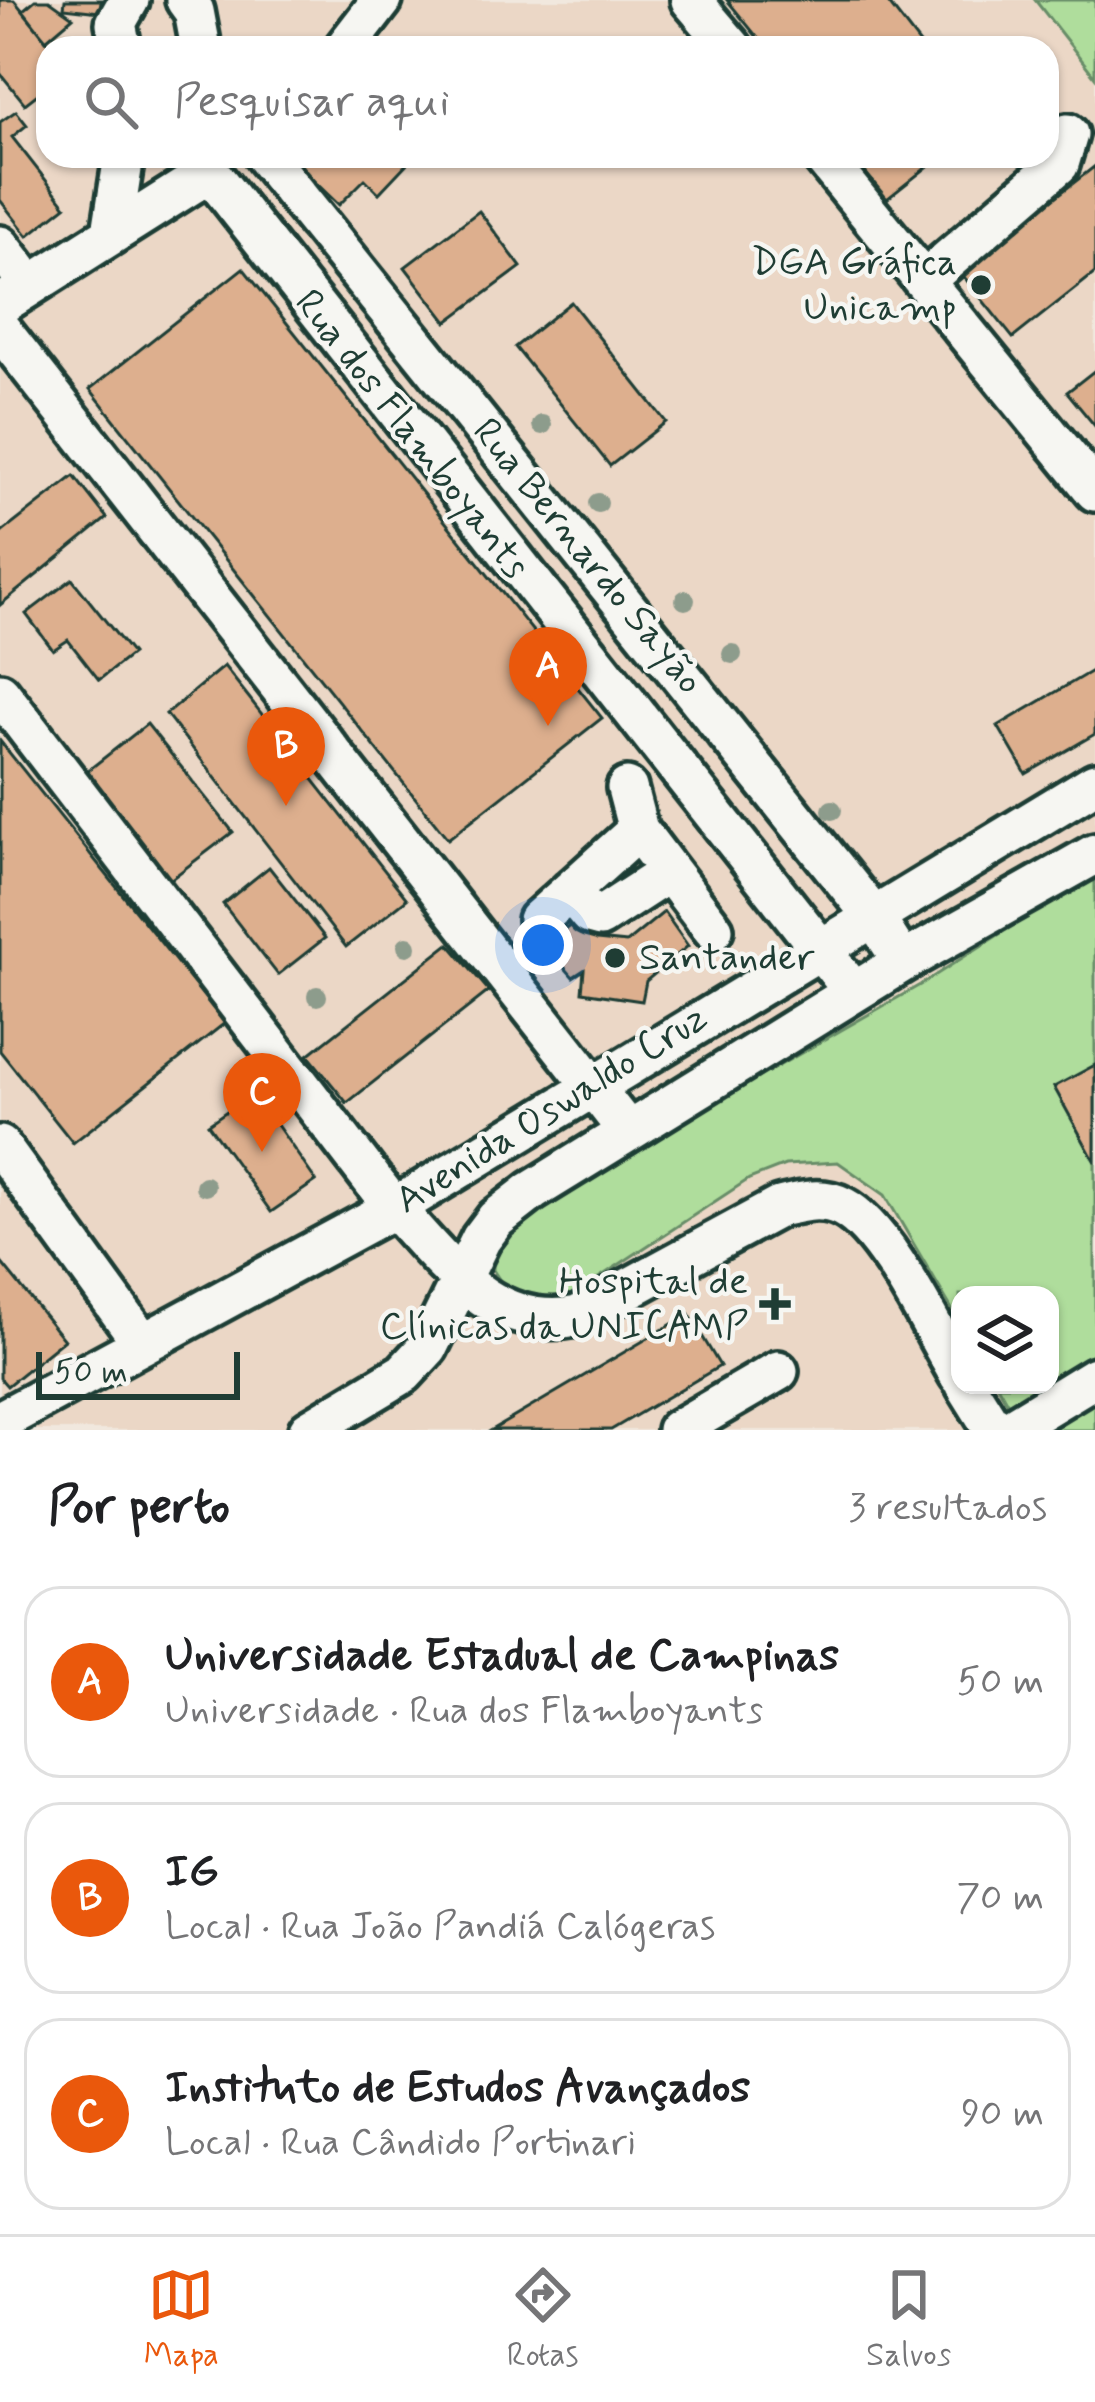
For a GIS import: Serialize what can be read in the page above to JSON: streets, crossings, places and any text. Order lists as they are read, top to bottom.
{
  "streets": {
    "street": ["Rua dos Flamboyants", "Rua Bernardo Sayão", "Avenida Oswaldo Cruz"]
  },
  "crossings": [
    ["Rua dos Flamboyants", "Avenida Oswaldo Cruz"],
    ["Rua Bernardo Sayão", "Avenida Oswaldo Cruz"]
  ],
  "places": {
    "other": ["DGA Gráfica Unicamp", "Santander"],
    "health": ["Hospital de Clínicas da UNICAMP"]
  },
  "scale_bar": "50 m",
  "page": {
    "search": "Pesquisar aqui",
    "pins": ["A", "B", "C"],
    "scale": "50 m",
    "heading": ["Por perto", "3 resultados"],
    "list": [
      {
        "mark": "A",
        "name": "Universidade Estadual de Campinas",
        "note": "Universidade · Rua dos Flamboyants",
        "value": "50 m"
      },
      {
        "mark": "B",
        "name": "IG",
        "note": "Local · Rua João Pandiá Calógeras",
        "value": "70 m"
      },
      {
        "mark": "C",
        "name": "Instituto de Estudos Avançados",
        "note": "Local · Rua Cândido Portinari",
        "value": "90 m"
      }
    ],
    "nav": ["Mapa", "Rotas", "Salvos"]
  }
}
